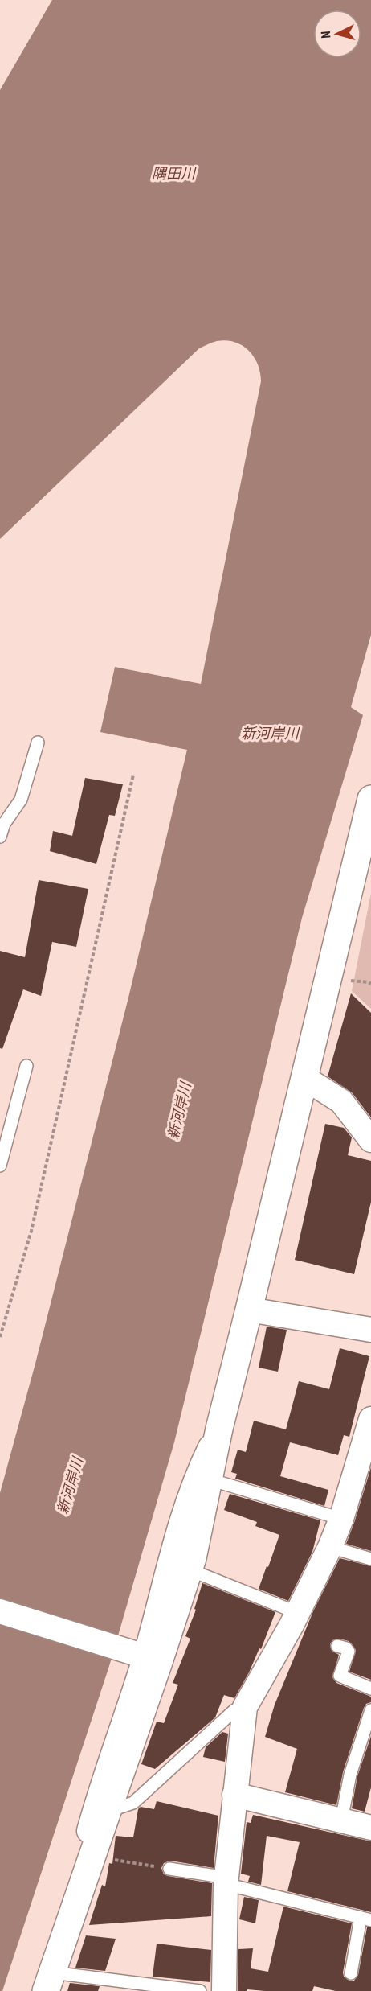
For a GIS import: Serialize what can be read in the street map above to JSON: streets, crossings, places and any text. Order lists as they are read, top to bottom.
{
  "water": ["隅田川", "新河岸川"],
  "north": "left"
}
